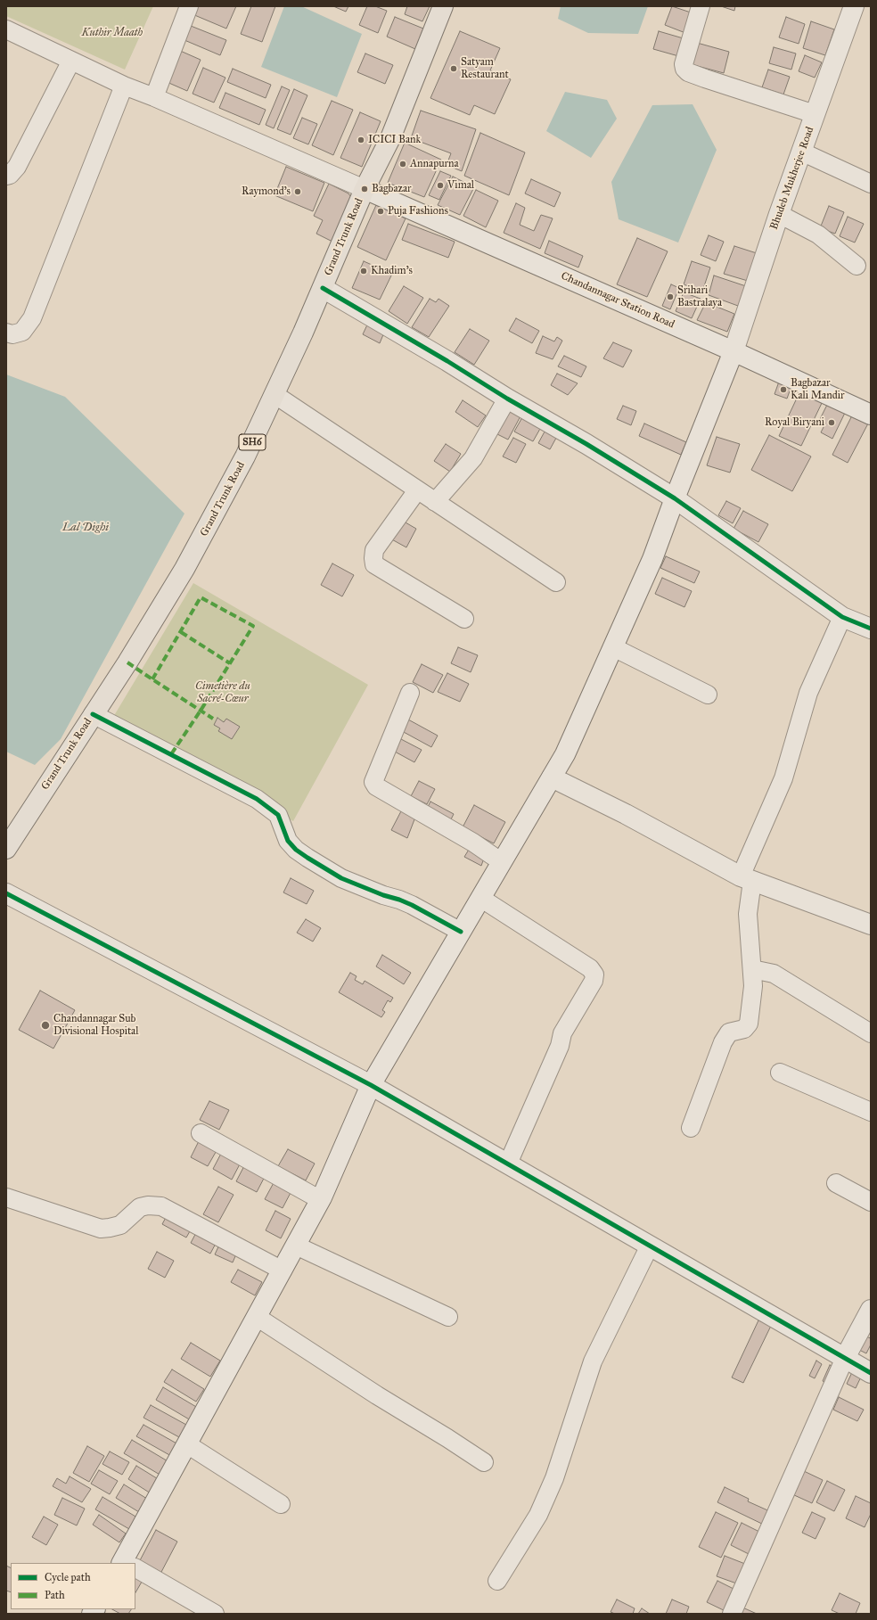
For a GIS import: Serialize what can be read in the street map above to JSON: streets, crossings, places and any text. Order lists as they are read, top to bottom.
{
  "streets": {
    "main road": ["Grand Trunk Road", "SH6"],
    "street": ["Bhudeb Mukherjee Road", "Chandannagar Station Road"]
  },
  "crossings": [
    ["Bhudeb Mukherjee Road", "Chandannagar Station Road"],
    ["Grand Trunk Road", "Chandannagar Station Road"]
  ],
  "water": ["Lal Dighi"],
  "parks": ["Kuthir Maath", "Cimetière du Sacré-Cœur"],
  "places": [
    "Satyam Restaurant",
    "ICICI Bank",
    "Annapurna",
    "Vimal",
    "Bagbazar",
    "Raymond's",
    "Puja Fashions",
    "Khadim's",
    "Srihari Bastralaya",
    "Bagbazar Kali Mandir",
    "Royal Biryani",
    "Chandannagar Sub Divisional Hospital"
  ],
  "legend": ["Cycle path", "Path"]
}
